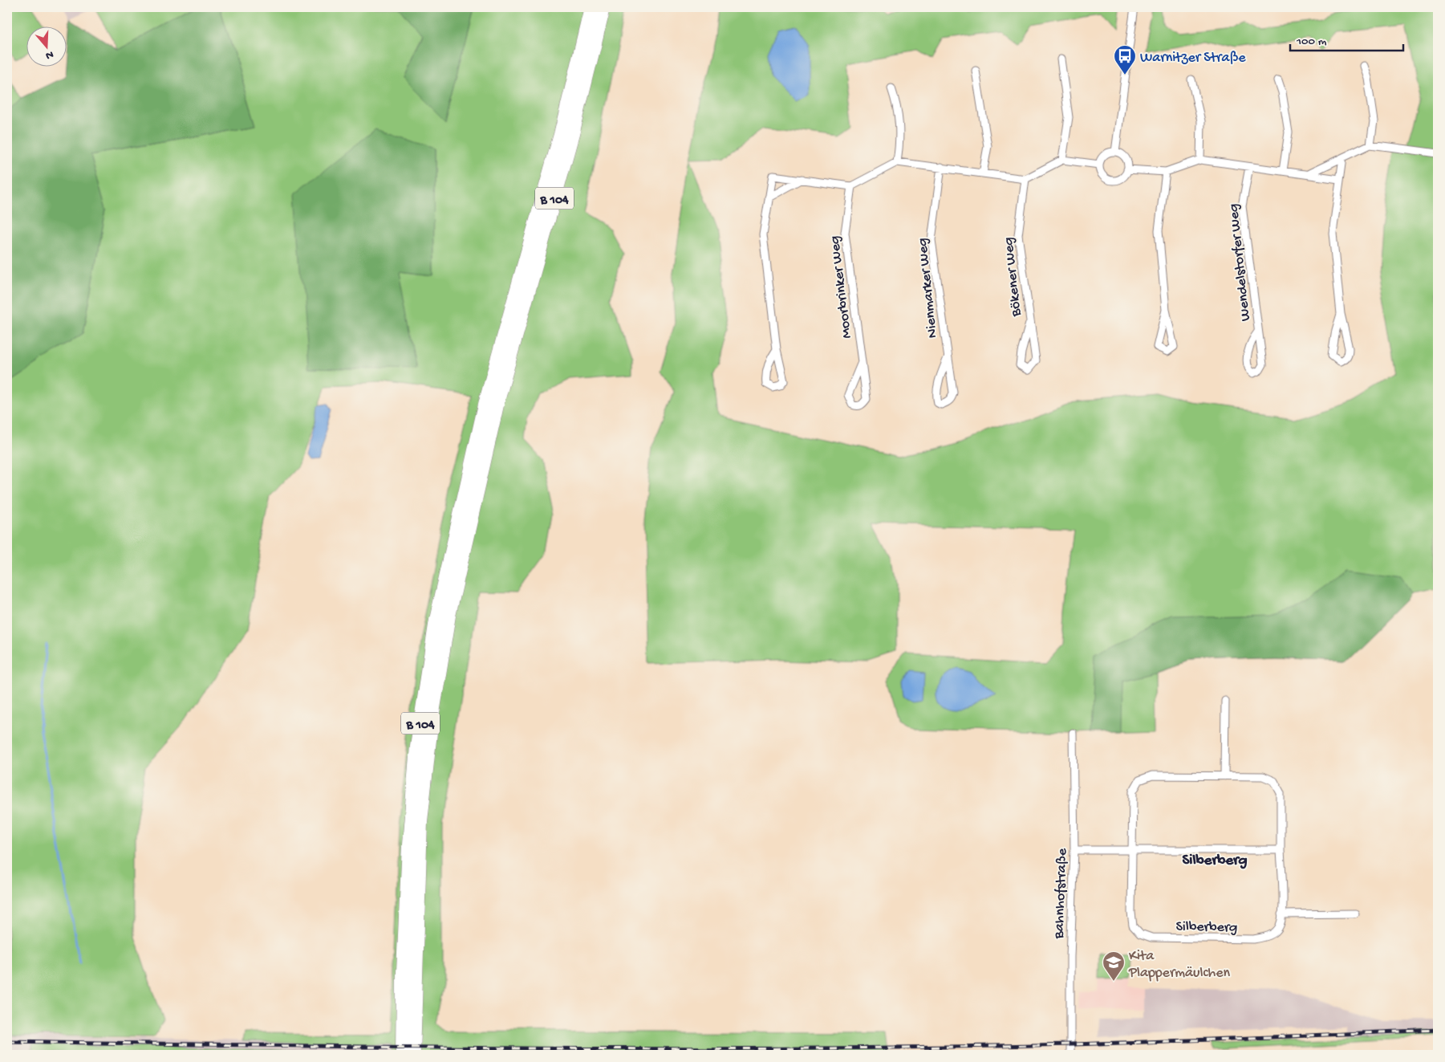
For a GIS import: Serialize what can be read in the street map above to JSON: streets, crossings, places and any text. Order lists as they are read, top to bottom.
{
  "streets": {
    "highway": ["B 104"],
    "street": [
      "Wendelstorfer Weg",
      "Bökener Weg",
      "Moorbrinker Weg",
      "Nienmarker Weg",
      "Bahnhofstraße",
      "Silberberg"
    ]
  },
  "districts": ["Silberberg"],
  "places": {
    "bus stop": ["Warnitzer Straße"],
    "school or university": ["Kita Plappermäulchen"]
  },
  "scale_bar": "100 m",
  "north": "bottom"
}
